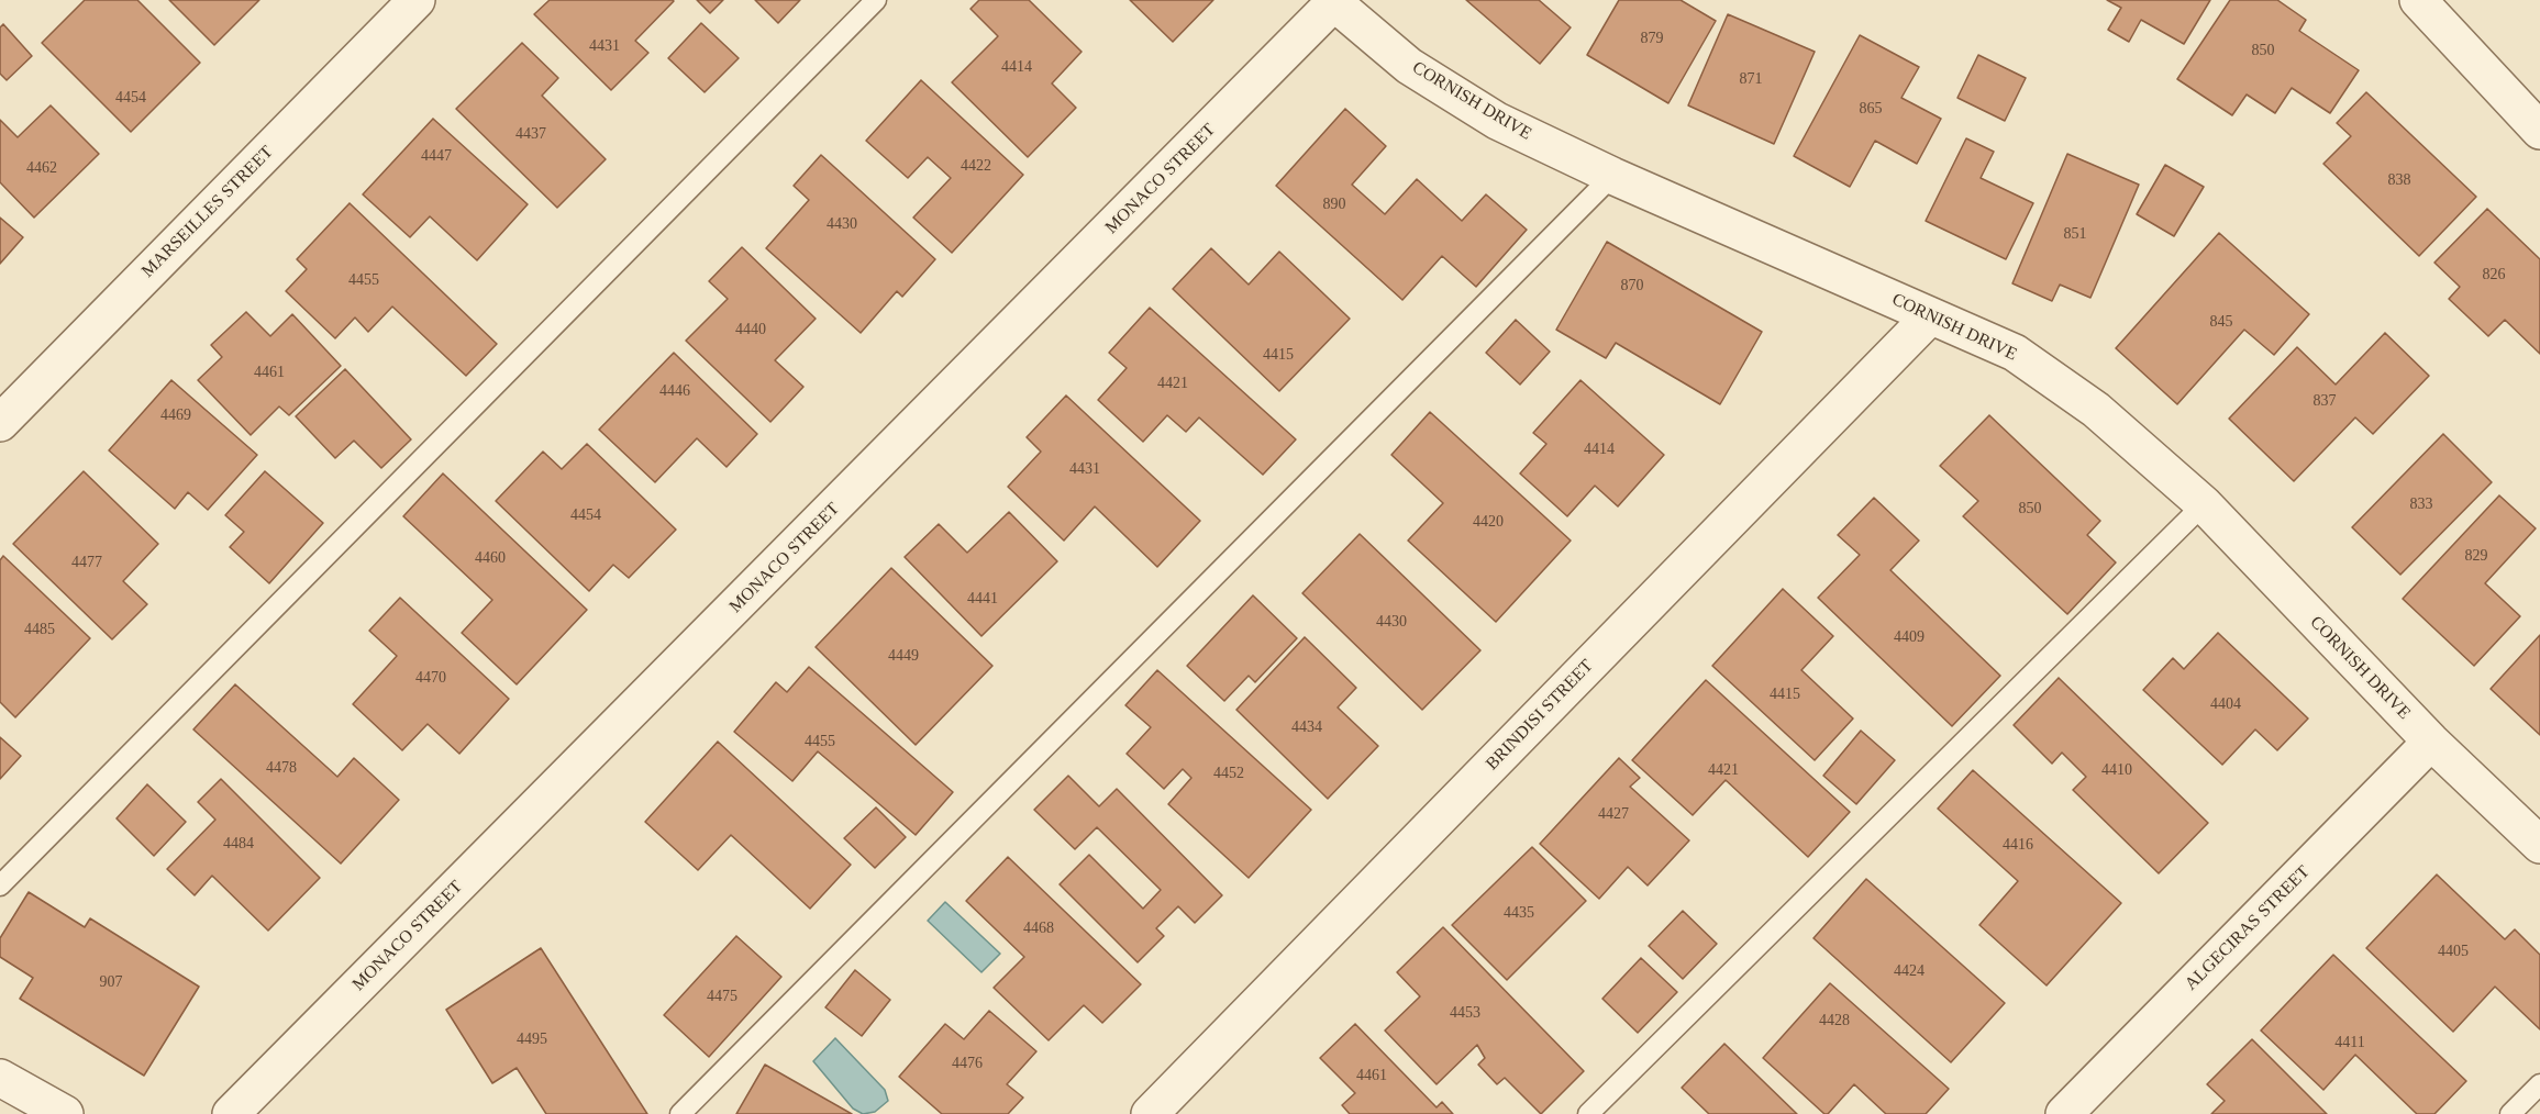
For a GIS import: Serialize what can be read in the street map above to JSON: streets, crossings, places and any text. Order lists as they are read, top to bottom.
{
  "streets": {
    "street": [
      "CORNISH DRIVE",
      "MONACO STREET",
      "MARSEILLES STREET",
      "BRINDISI STREET",
      "ALGECIRAS STREET"
    ]
  },
  "crossings": [
    ["CORNISH DRIVE", "MONACO STREET"],
    ["CORNISH DRIVE", "BRINDISI STREET"],
    ["CORNISH DRIVE", "ALGECIRAS STREET"]
  ],
  "house_numbers": [
    "879",
    "4431",
    "850",
    "4414",
    "871",
    "4454",
    "865",
    "4437",
    "4447",
    "4422",
    "4462",
    "838",
    "890",
    "4430",
    "851",
    "826",
    "4455",
    "870",
    "845",
    "4440",
    "4415",
    "4461",
    "4421",
    "4446",
    "837",
    "4469",
    "4414",
    "4431",
    "833",
    "850",
    "4454",
    "4420",
    "829",
    "4460",
    "4477",
    "4441",
    "4430",
    "4485",
    "4409",
    "4449",
    "4470",
    "4415",
    "4404",
    "4434",
    "4455",
    "4478",
    "4421",
    "4410",
    "4452",
    "4427",
    "4484",
    "4416",
    "4435",
    "4468",
    "4405",
    "4424",
    "907",
    "4475",
    "4453",
    "4428",
    "4495",
    "4411",
    "4476",
    "4461"
  ]
}
